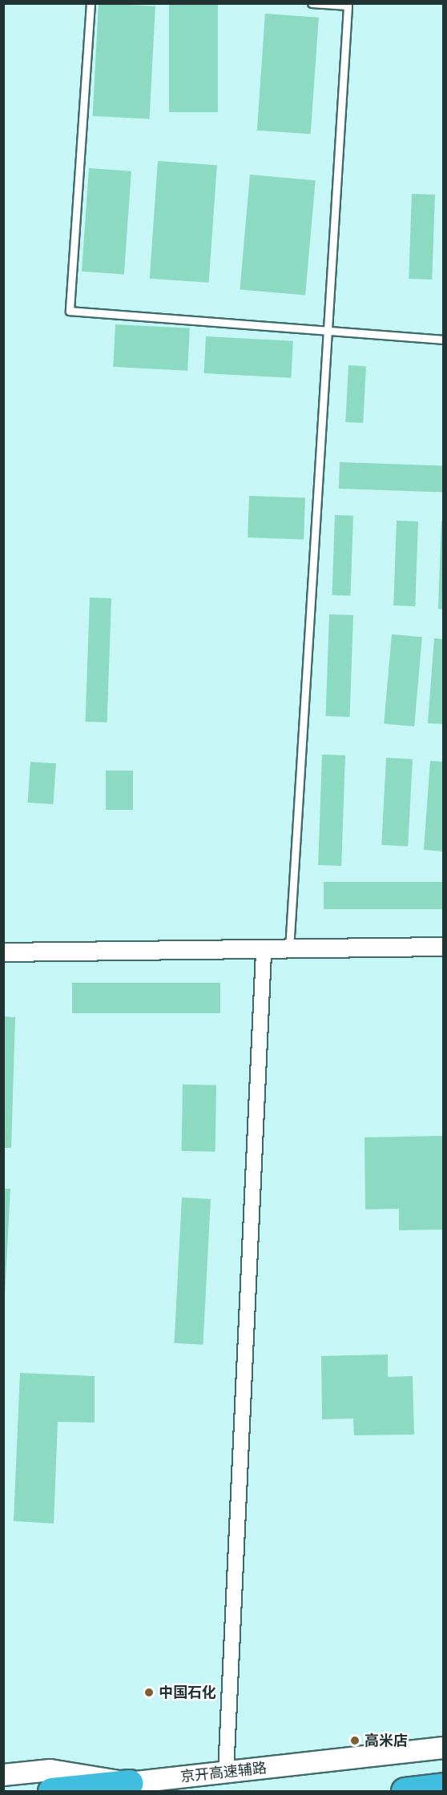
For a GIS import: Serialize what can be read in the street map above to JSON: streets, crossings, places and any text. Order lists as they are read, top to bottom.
{
  "streets": {
    "main road": ["京开高速辅路"]
  },
  "places": ["中国石化", "高米店"]
}
